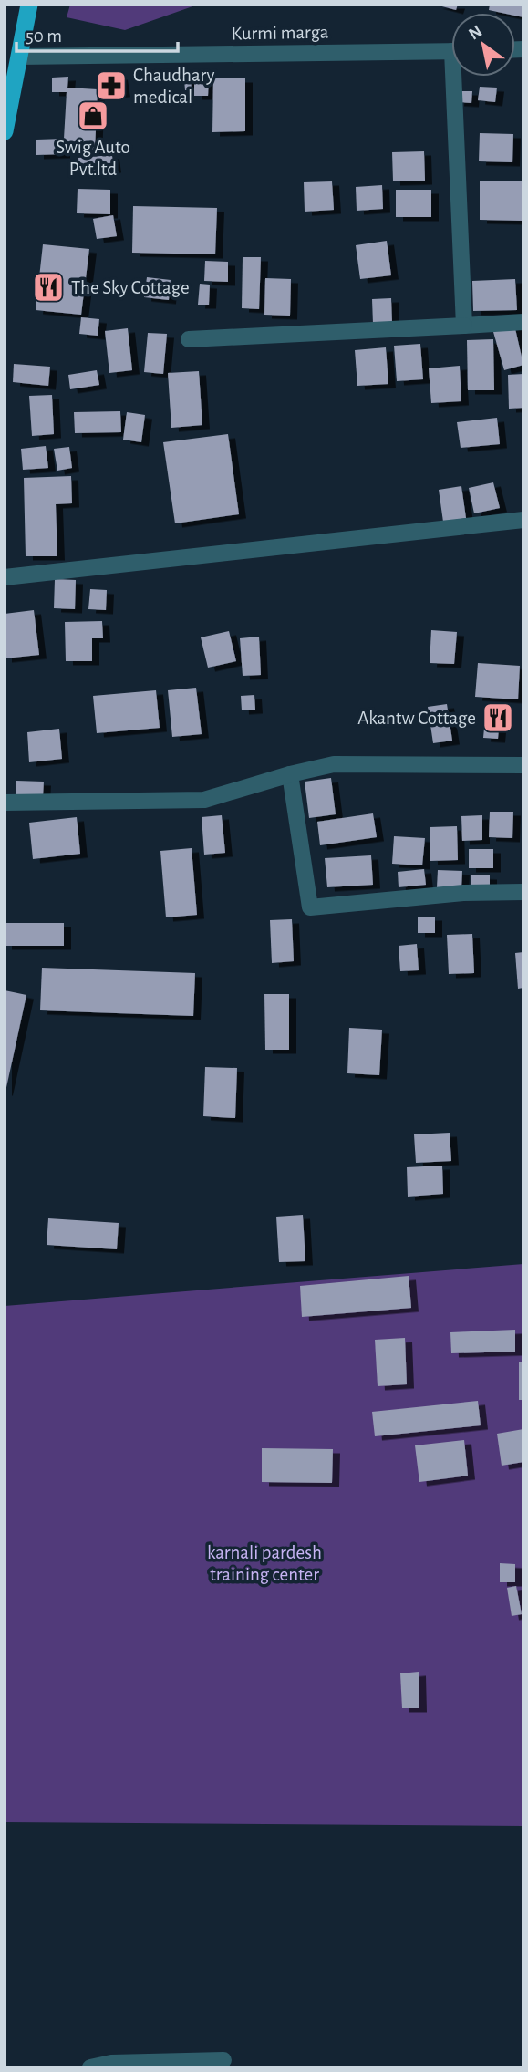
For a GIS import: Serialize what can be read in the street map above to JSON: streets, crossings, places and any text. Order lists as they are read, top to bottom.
{
  "streets": {
    "street": ["Kurmi marga"]
  },
  "parks": ["karnali pardesh training center"],
  "places": {
    "pharmacy": ["Chaudhary medical"],
    "shop": ["Swig Auto Pvt.ltd"],
    "restaurant": ["The Sky Cottage", "Akantw Cottage"]
  },
  "scale_bar": "50 m",
  "north": "top left"
}
